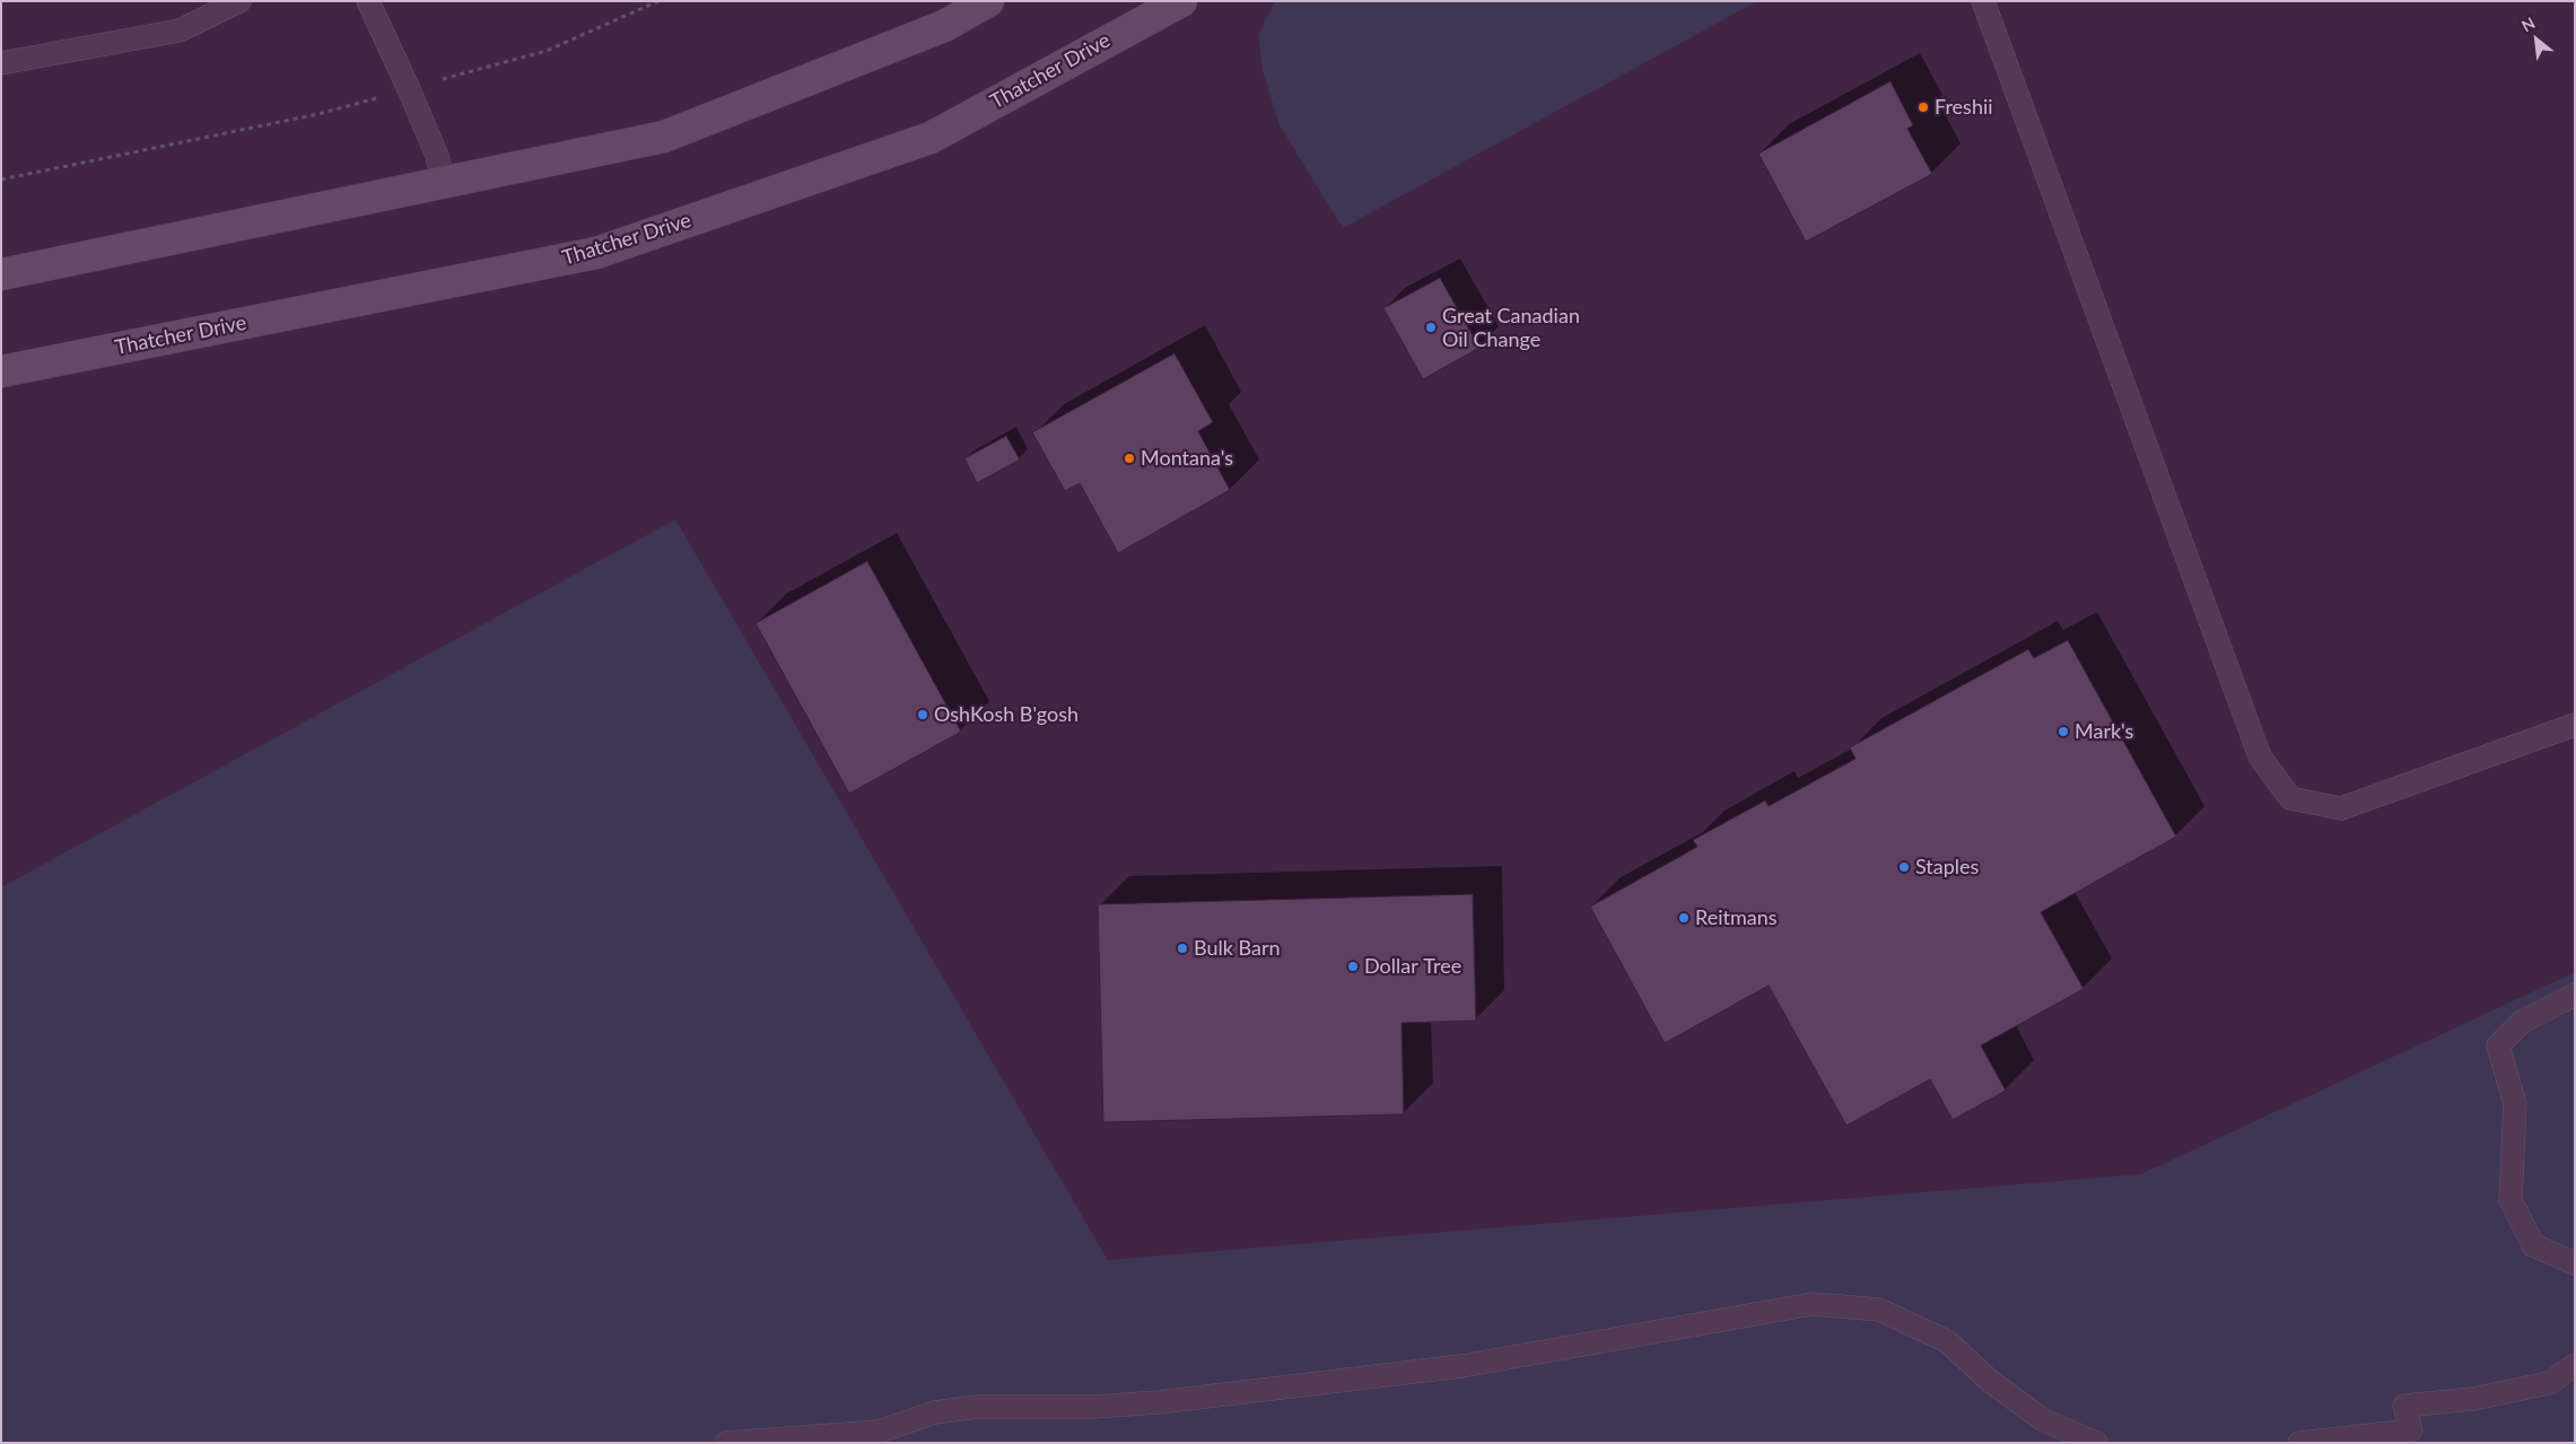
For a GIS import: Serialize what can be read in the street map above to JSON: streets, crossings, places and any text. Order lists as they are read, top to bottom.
{
  "streets": {
    "main road": ["Thatcher Drive"]
  },
  "places": [
    "Freshii",
    "Great Canadian Oil Change",
    "Montana's",
    "OshKosh B'gosh",
    "Mark's",
    "Staples",
    "Reitmans",
    "Bulk Barn",
    "Dollar Tree"
  ],
  "north": "top left"
}
